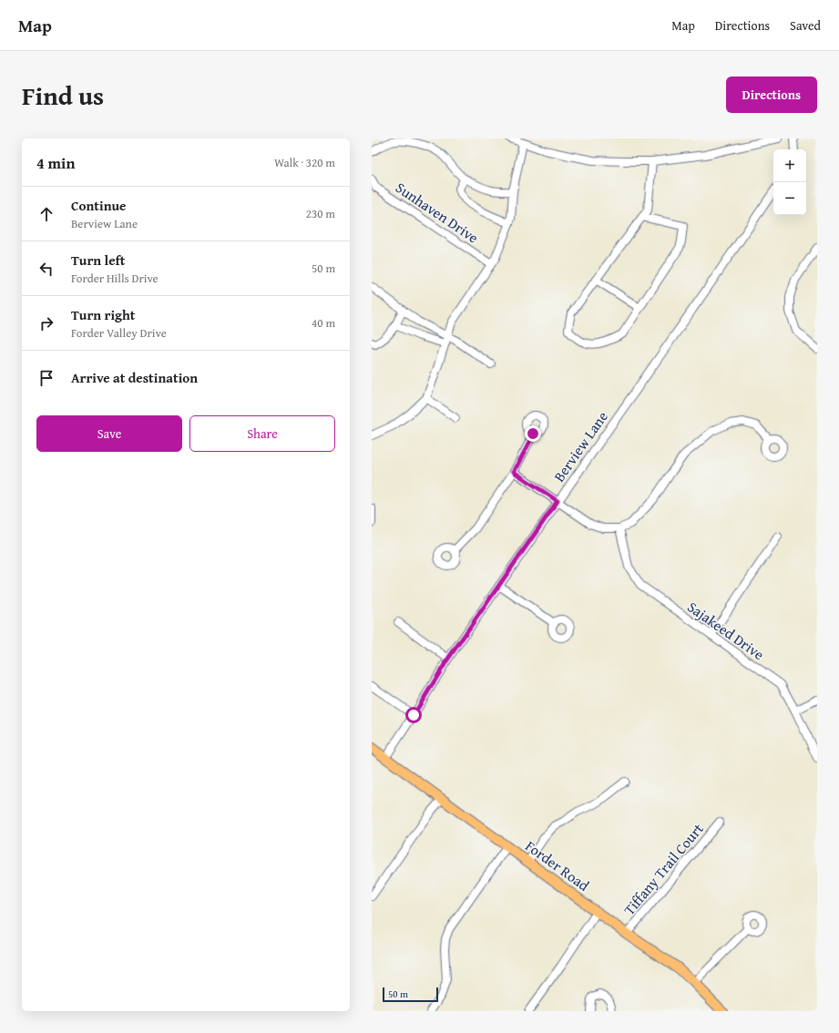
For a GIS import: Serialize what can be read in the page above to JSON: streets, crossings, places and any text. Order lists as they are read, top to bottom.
{
  "streets": {
    "main road": ["Forder Road"],
    "street": [
      "Sunhaven Drive",
      "Berview Lane",
      "Sajakeed Drive",
      "Tiffany Trail Court"
    ]
  },
  "crossings": [
    ["Berview Lane", "Forder Road"],
    ["Forder Road", "Tiffany Trail Court"]
  ],
  "scale_bar": "50 m",
  "page": {
    "header": "Map",
    "nav": ["Map", "Directions", "Saved"],
    "title": "Find us",
    "buttons": [
      "Directions",
      ["Save", "Share"]
    ],
    "heading": ["4 min", "Walk · 320 m"],
    "map_buttons": ["+", "−"],
    "list": [
      ["Continue", "Berview Lane", "230 m"],
      ["Turn left", "Forder Hills Drive", "50 m"],
      ["Turn right", "Forder Valley Drive", "40 m"],
      "Arrive at destination"
    ],
    "scale": "50 m"
  }
}
